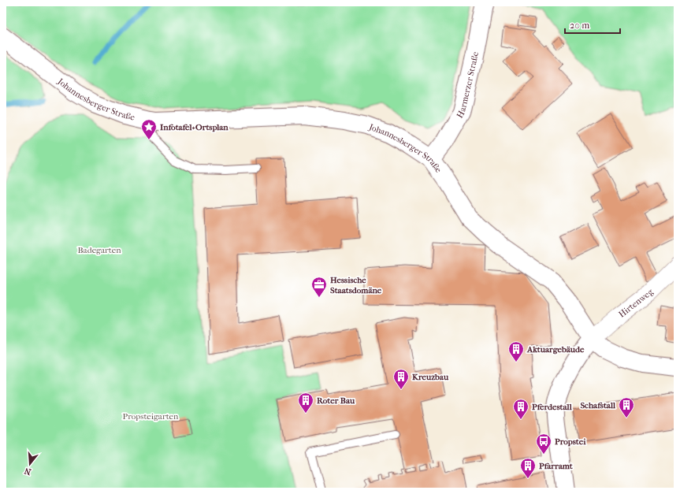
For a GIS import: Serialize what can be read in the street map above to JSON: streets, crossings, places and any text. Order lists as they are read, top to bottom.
{
  "streets": {
    "street": ["Harmerzer Straße", "Johannesberger Straße", "Hirtenweg"]
  },
  "crossings": [
    ["Harmerzer Straße", "Johannesberger Straße"],
    ["Johannesberger Straße", "Hirtenweg"]
  ],
  "parks": ["Badegarten", "Propsteigarten"],
  "places": {
    "place": ["Infotafel+Ortsplan"],
    "office": ["Hessische Staatsdomäne"],
    "building": [
      "Aktuargebäude",
      "Kreuzbau",
      "Roter Bau",
      "Schafstall",
      "Pferdestall",
      "Pfarramt"
    ],
    "bus stop": ["Propstei"]
  },
  "scale_bar": "20 m",
  "north": "bottom"
}
